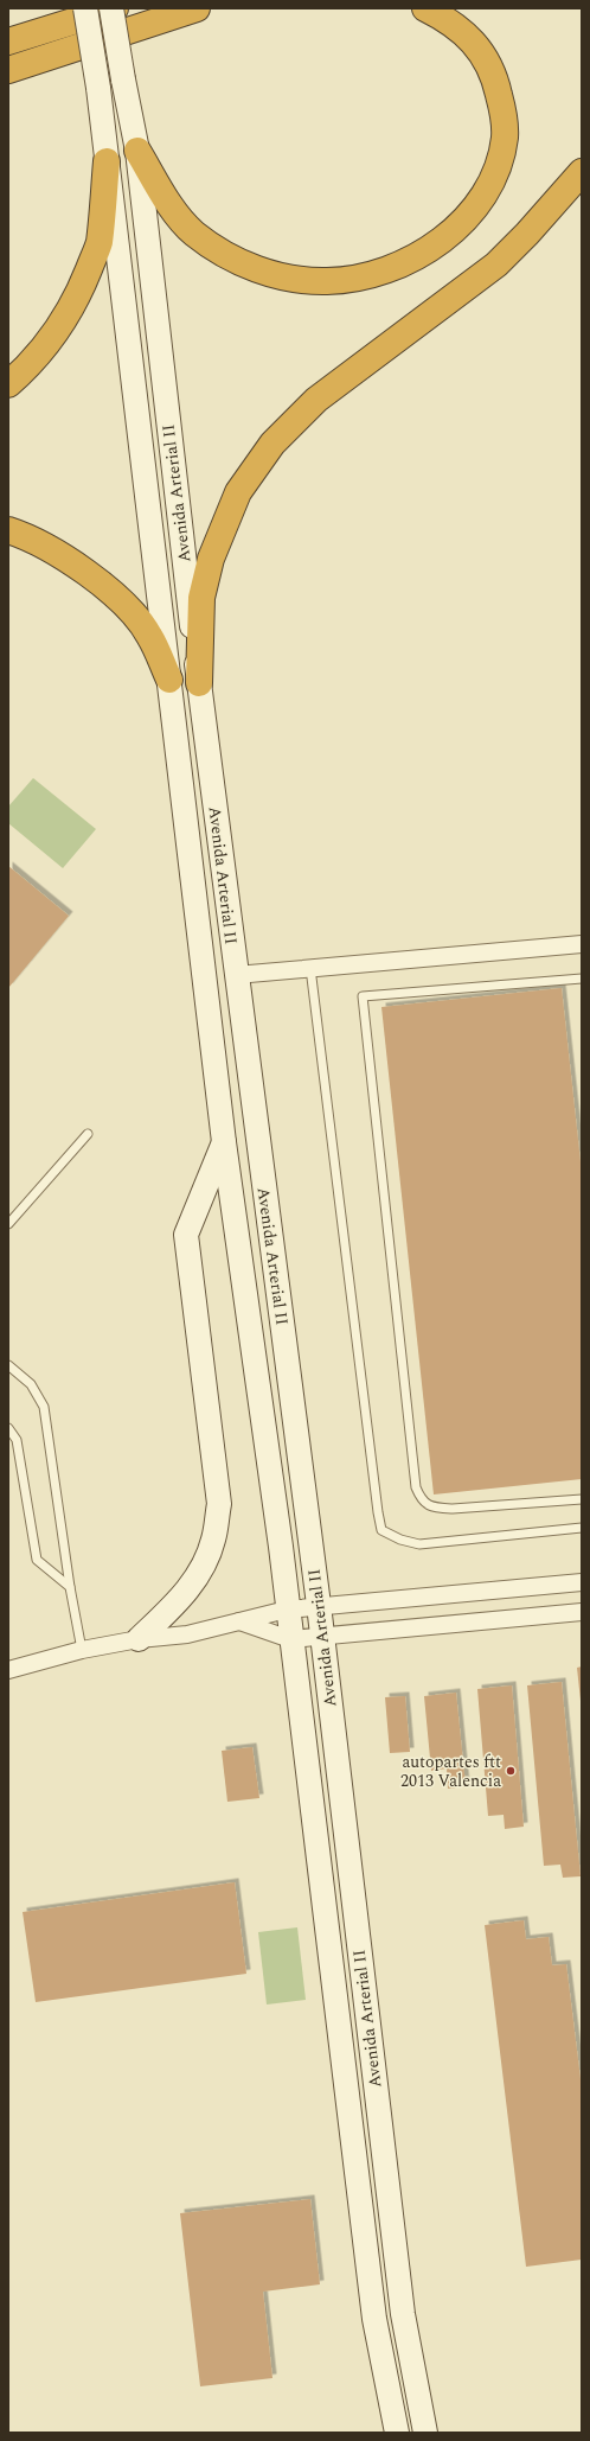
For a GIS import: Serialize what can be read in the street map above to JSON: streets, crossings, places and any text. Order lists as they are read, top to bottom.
{
  "streets": {
    "street": ["Avenida Arterial II"]
  },
  "places": ["autopartes ftt 2013 Valencia"]
}
